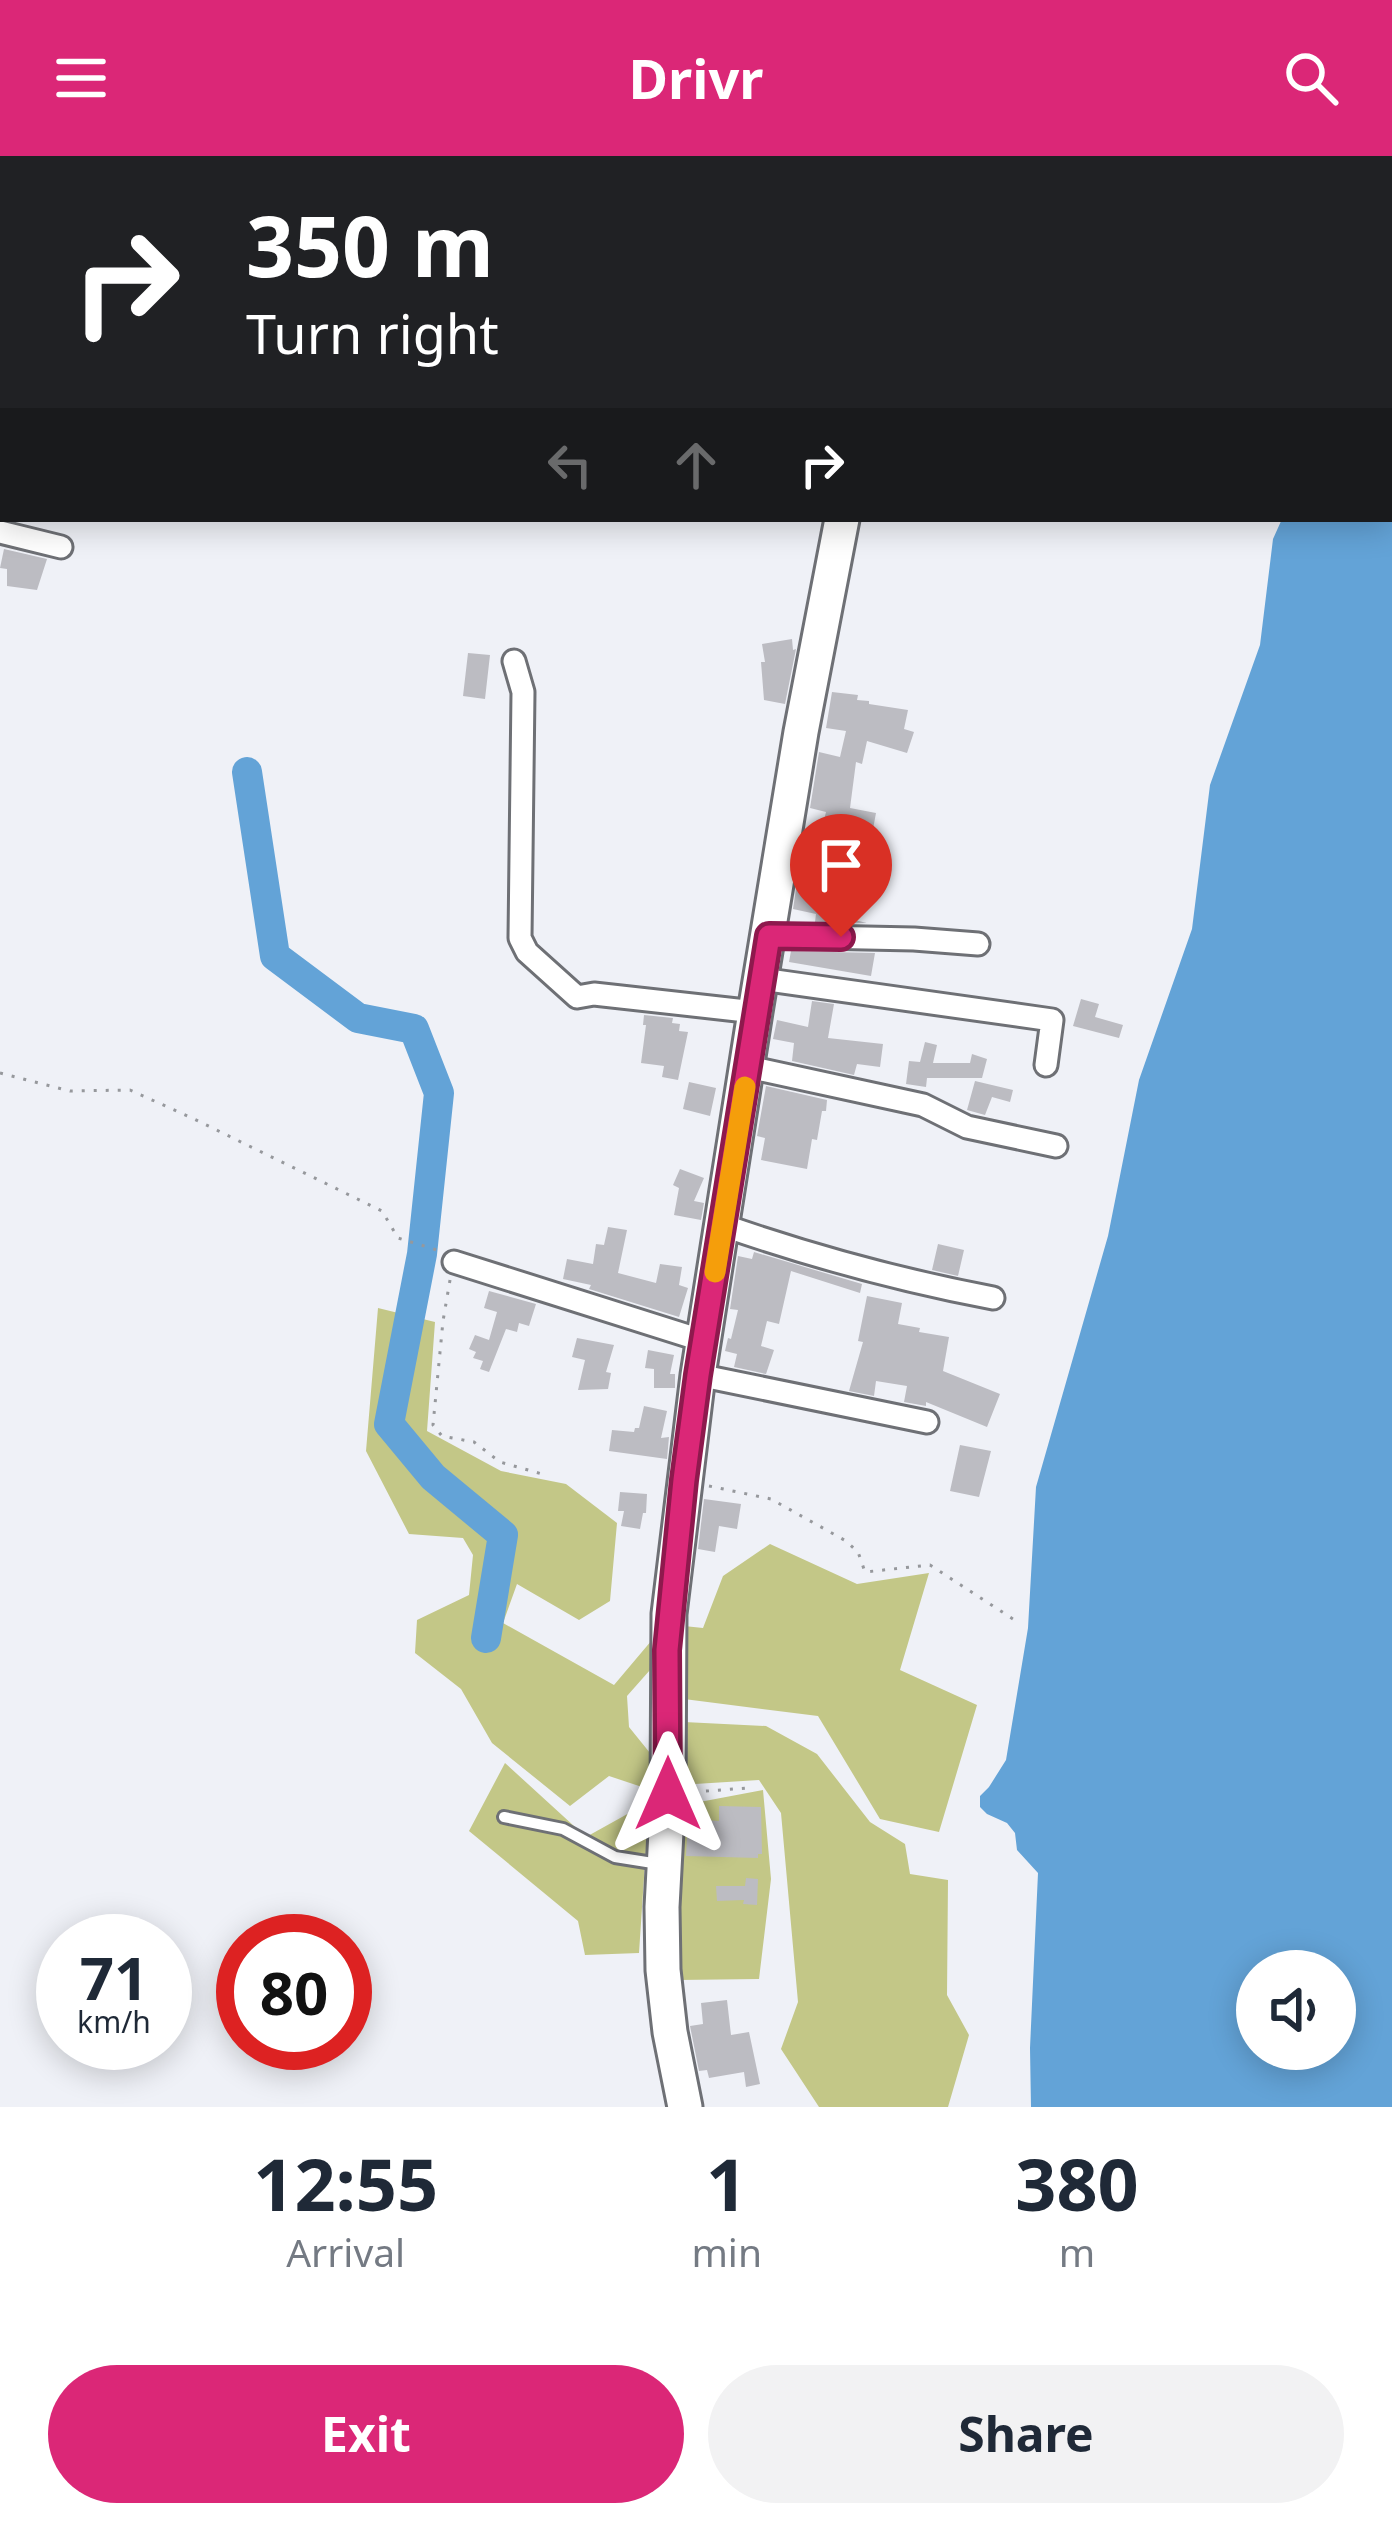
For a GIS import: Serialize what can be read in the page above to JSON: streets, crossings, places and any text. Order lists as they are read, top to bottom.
{
  "page": {
    "header": "Drivr",
    "turn": ["350 m", "Turn right"],
    "speed": "71 km/h",
    "limit": "80",
    "eta": [
      "12:55",
      "Arrival",
      "1",
      "min",
      "380",
      "m"
    ],
    "buttons": ["Exit", "Share"]
  }
}
